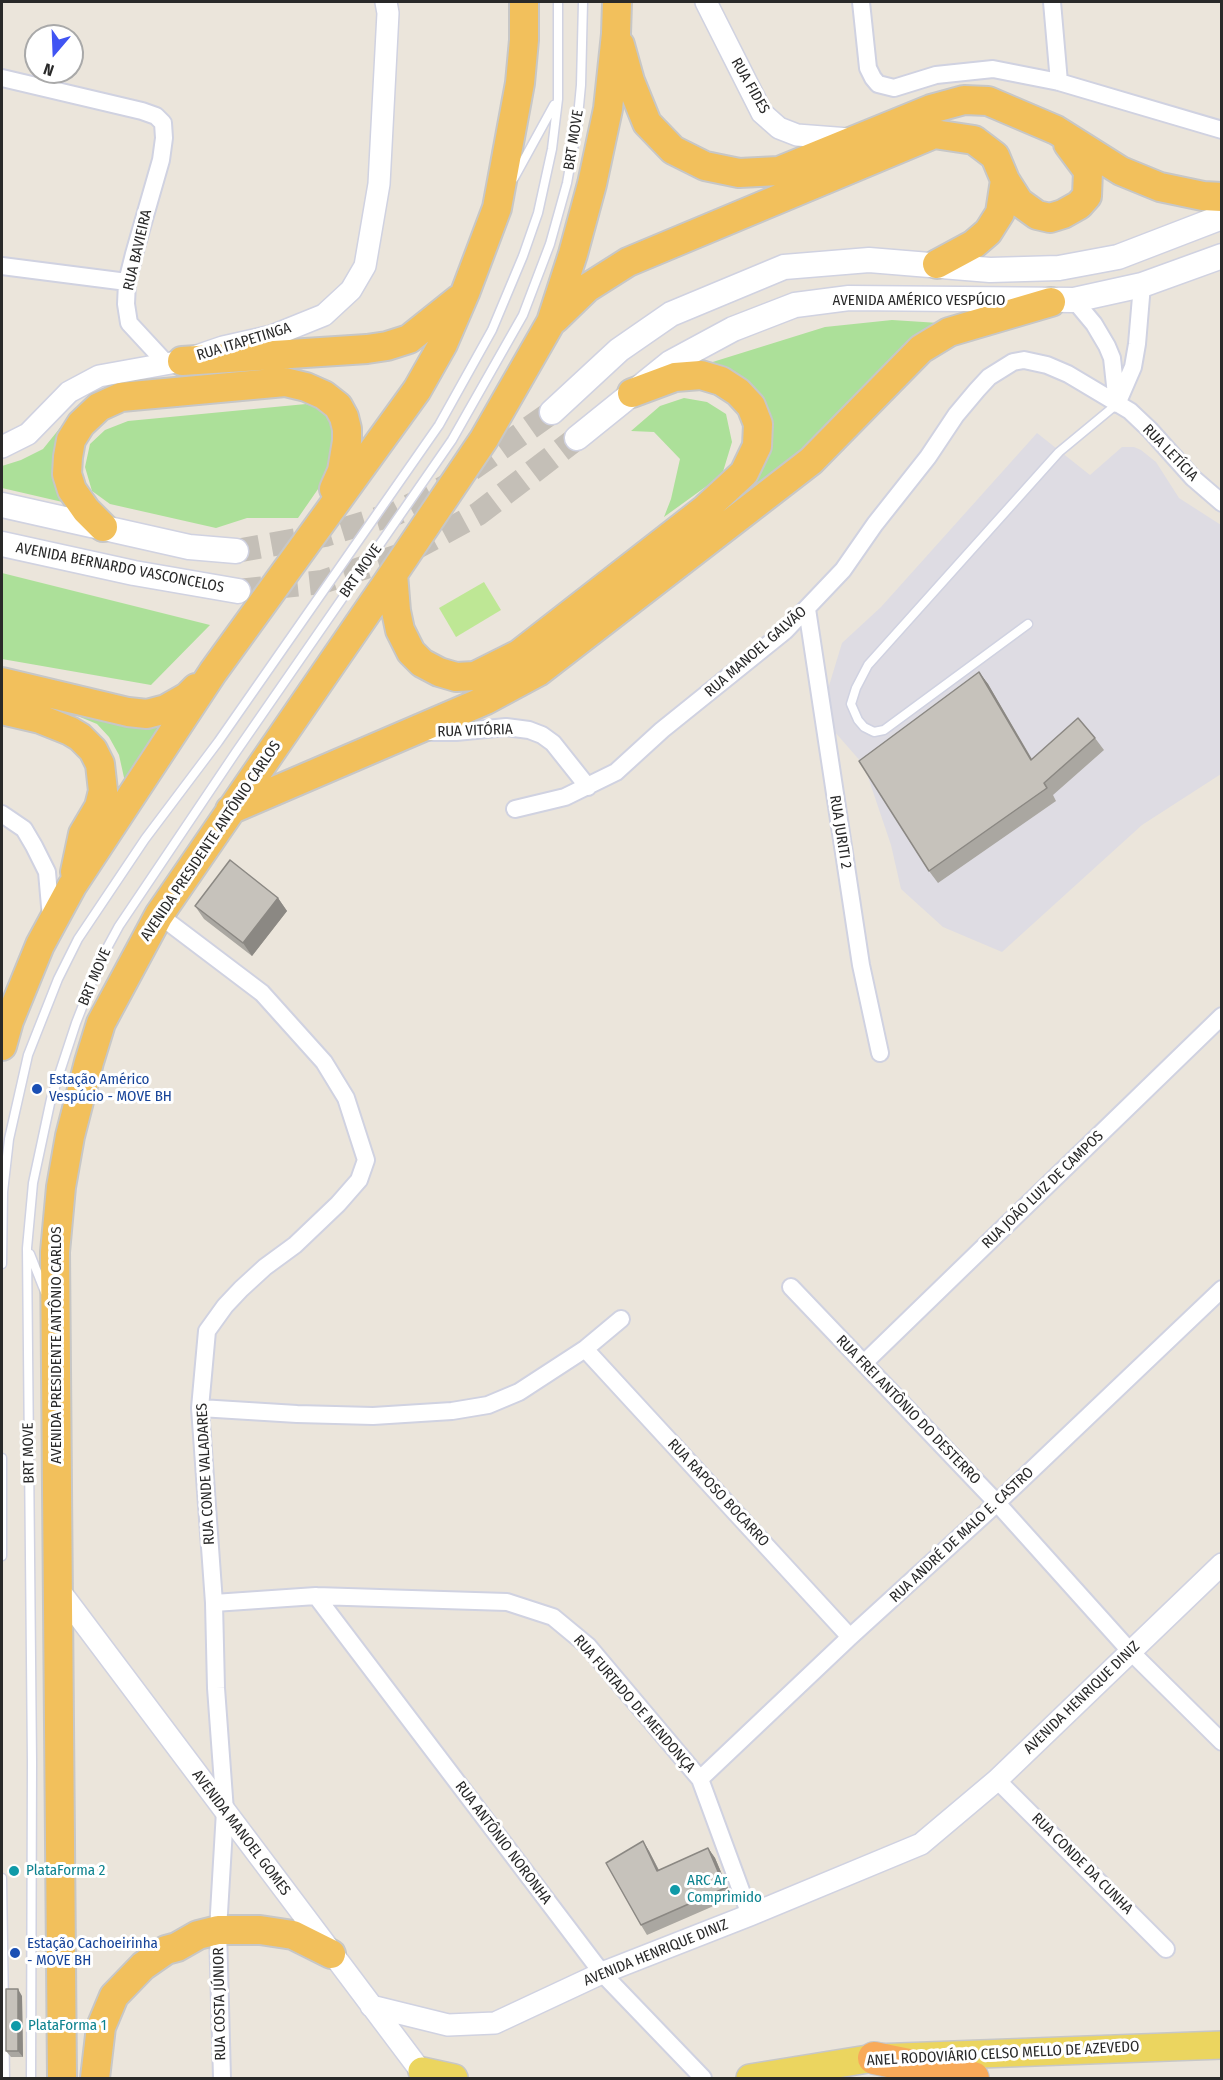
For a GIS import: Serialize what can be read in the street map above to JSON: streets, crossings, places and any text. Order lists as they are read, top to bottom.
{
  "streets": {
    "highway": ["AVENIDA PRESIDENTE ANTÔNIO CARLOS"],
    "main road": ["AVENIDA AMÉRICO VESPÚCIO", "AVENIDA BERNARDO VASCONCELOS", "ANEL RODOVIÁRIO CELSO MELLO DE AZEVEDO"],
    "street": [
      "RUA FIDES",
      "RUA BAVIEIRA",
      "RUA ITAPETINGA",
      "RUA LETÍCIA",
      "RUA MANOEL GALVÃO",
      "RUA VITÓRIA",
      "RUA JURITI 2",
      "RUA JOÃO LUIZ DE CAMPOS",
      "RUA FREI ANTÔNIO DO DESTERRO",
      "RUA CONDE VALADARES",
      "RUA RAPOSO BOCARRO",
      "RUA ANDRÉ DE MALO E. CASTRO",
      "AVENIDA HENRIQUE DINIZ",
      "RUA FURTADO DE MENDONÇA",
      "AVENIDA MANOEL GOMES",
      "RUA ANTÔNIO NORONHA",
      "RUA CONDE DA CUNHA",
      "RUA COSTA JÚNIOR"
    ],
    "lane": ["BRT MOVE"]
  },
  "crossings": [
    ["RUA BAVIEIRA", "RUA ITAPETINGA"],
    ["RUA LETÍCIA", "RUA MANOEL GALVÃO"],
    ["RUA MANOEL GALVÃO", "RUA VITÓRIA"],
    ["RUA MANOEL GALVÃO", "RUA JURITI 2"],
    ["AVENIDA PRESIDENTE ANTÔNIO CARLOS", "RUA CONDE VALADARES"],
    ["AVENIDA PRESIDENTE ANTÔNIO CARLOS", "AVENIDA MANOEL GOMES"],
    ["RUA JOÃO LUIZ DE CAMPOS", "RUA FREI ANTÔNIO DO DESTERRO"],
    ["RUA FREI ANTÔNIO DO DESTERRO", "RUA ANDRÉ DE MALO E. CASTRO"],
    ["RUA FREI ANTÔNIO DO DESTERRO", "AVENIDA HENRIQUE DINIZ"],
    ["RUA CONDE VALADARES", "RUA FURTADO DE MENDONÇA"],
    ["RUA CONDE VALADARES", "AVENIDA MANOEL GOMES"],
    ["RUA CONDE VALADARES", "RUA COSTA JÚNIOR"],
    ["RUA RAPOSO BOCARRO", "RUA ANDRÉ DE MALO E. CASTRO"],
    ["RUA ANDRÉ DE MALO E. CASTRO", "RUA FURTADO DE MENDONÇA"],
    ["AVENIDA HENRIQUE DINIZ", "RUA FURTADO DE MENDONÇA"],
    ["AVENIDA HENRIQUE DINIZ", "AVENIDA MANOEL GOMES"],
    ["AVENIDA HENRIQUE DINIZ", "RUA ANTÔNIO NORONHA"],
    ["AVENIDA HENRIQUE DINIZ", "RUA CONDE DA CUNHA"],
    ["RUA FURTADO DE MENDONÇA", "RUA ANTÔNIO NORONHA"]
  ],
  "places": [
    "Estação Américo Vespúcio - MOVE BH",
    "PlataForma 2",
    "ARC Ar Comprimido",
    "Estação Cachoeirinha - MOVE BH",
    "PlataForma 1"
  ],
  "north": "bottom"
}
